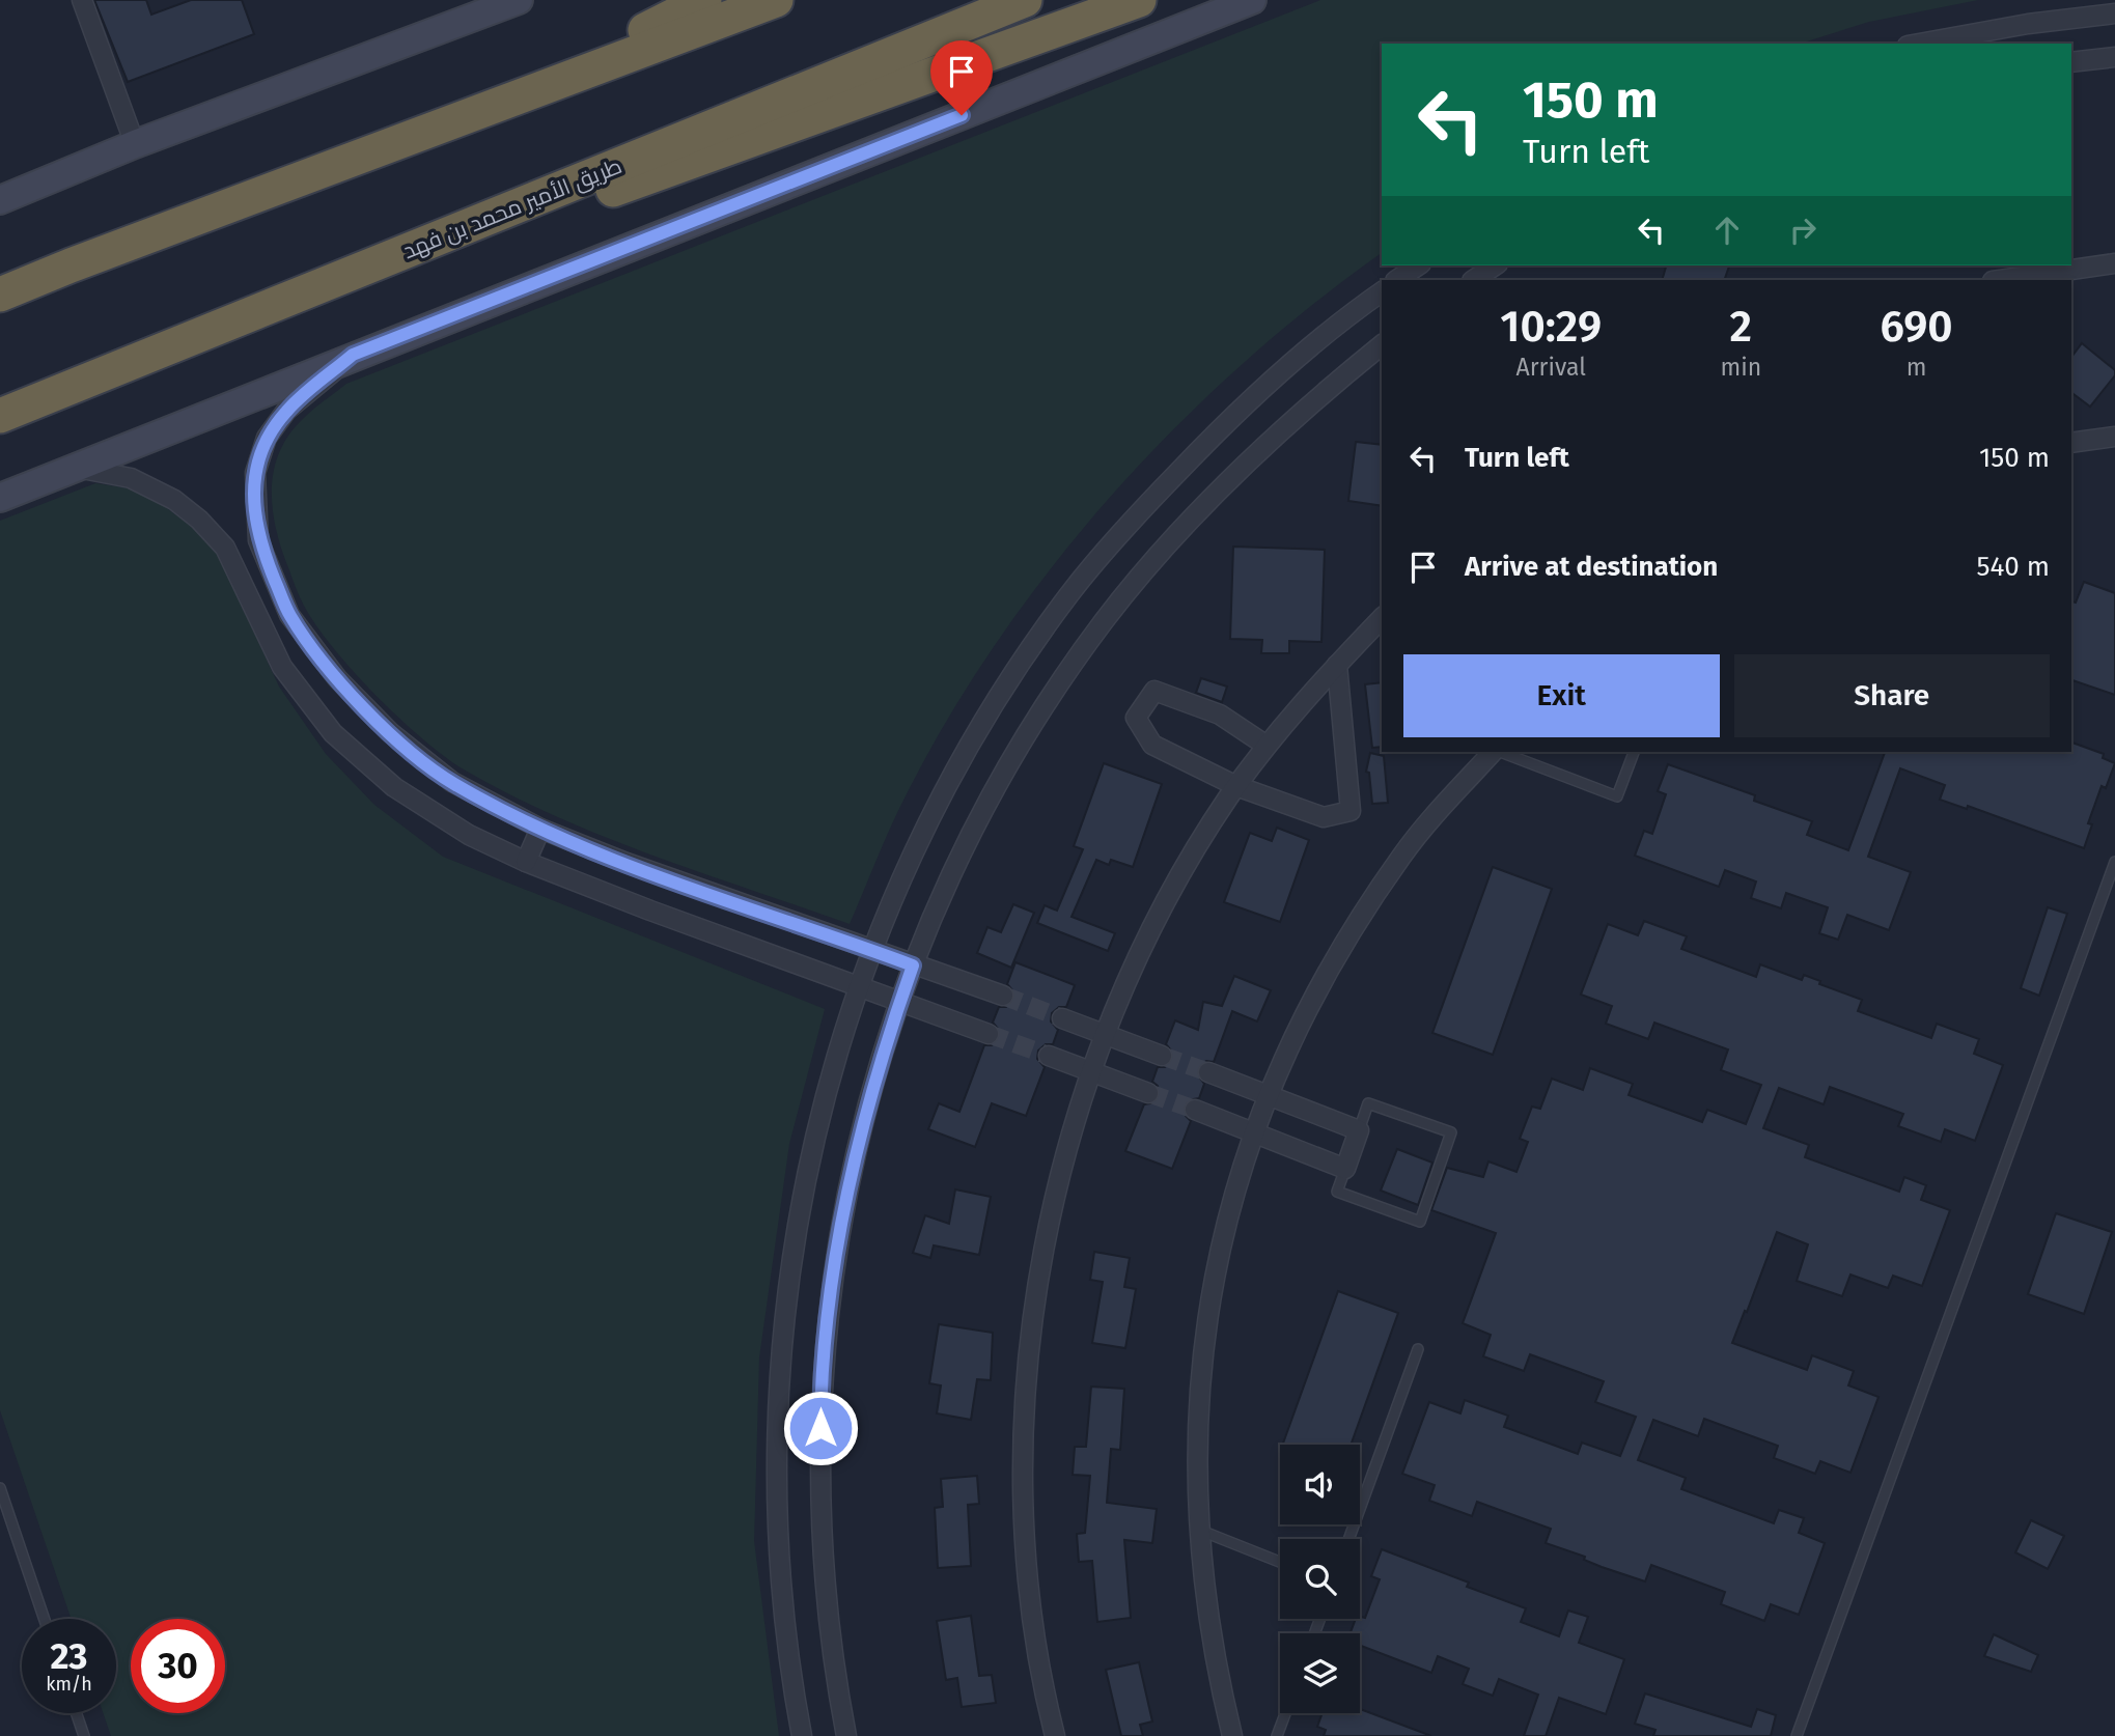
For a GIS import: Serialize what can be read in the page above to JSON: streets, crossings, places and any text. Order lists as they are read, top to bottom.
{
  "streets": {
    "highway": ["طريق الأمير محمد بن فهد"]
  },
  "page": {
    "turn": ["150 m", "Turn left"],
    "eta": [
      "10:29",
      "Arrival",
      "2",
      "min",
      "690",
      "m"
    ],
    "list": [
      {
        "name": "Turn left",
        "value": "150 m"
      },
      {
        "name": "Arrive at destination",
        "value": "540 m"
      }
    ],
    "buttons": ["Exit", "Share"],
    "speed": "23 km/h",
    "limit": "30"
  }
}
